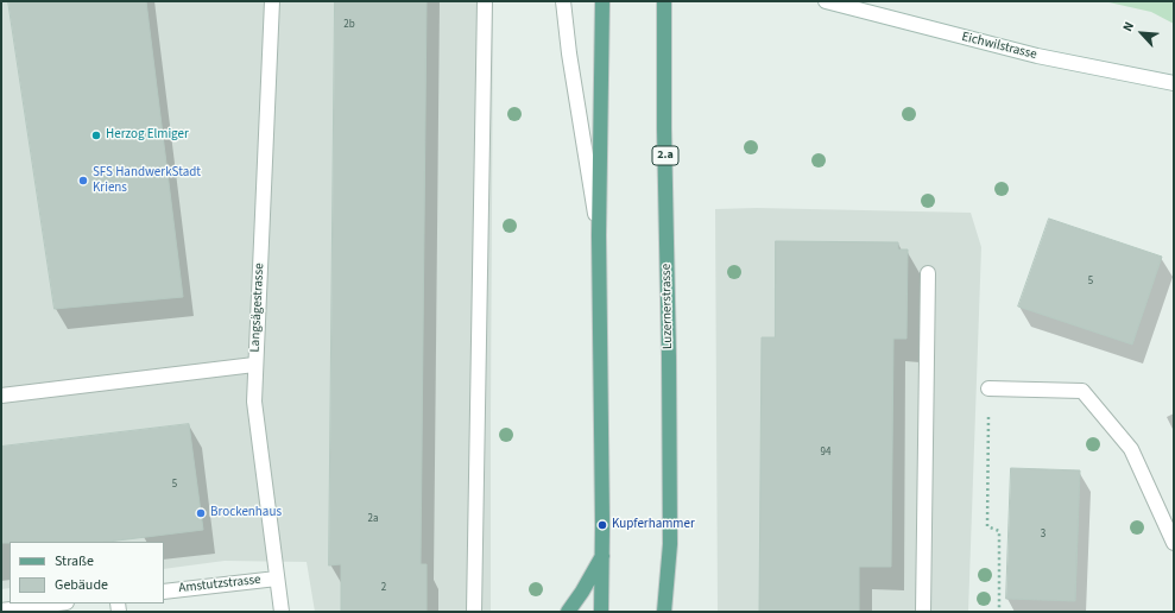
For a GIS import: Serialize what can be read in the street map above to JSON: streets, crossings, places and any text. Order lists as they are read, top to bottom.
{
  "streets": {
    "main road": ["2.a", "Luzernerstrasse"],
    "street": ["Eichwilstrasse", "Langsägestrasse", "Amstutzstrasse"]
  },
  "crossings": [
    ["Langsägestrasse", "Amstutzstrasse"]
  ],
  "places": [
    "Herzog Elmiger",
    "SFS HandwerkStadt Kriens",
    "Brockenhaus",
    "Kupferhammer"
  ],
  "house_numbers": [
    "2b",
    "5",
    "94",
    "5",
    "2a",
    "3",
    "2"
  ],
  "legend": ["Straße", "Gebäude"],
  "north": "top left"
}
